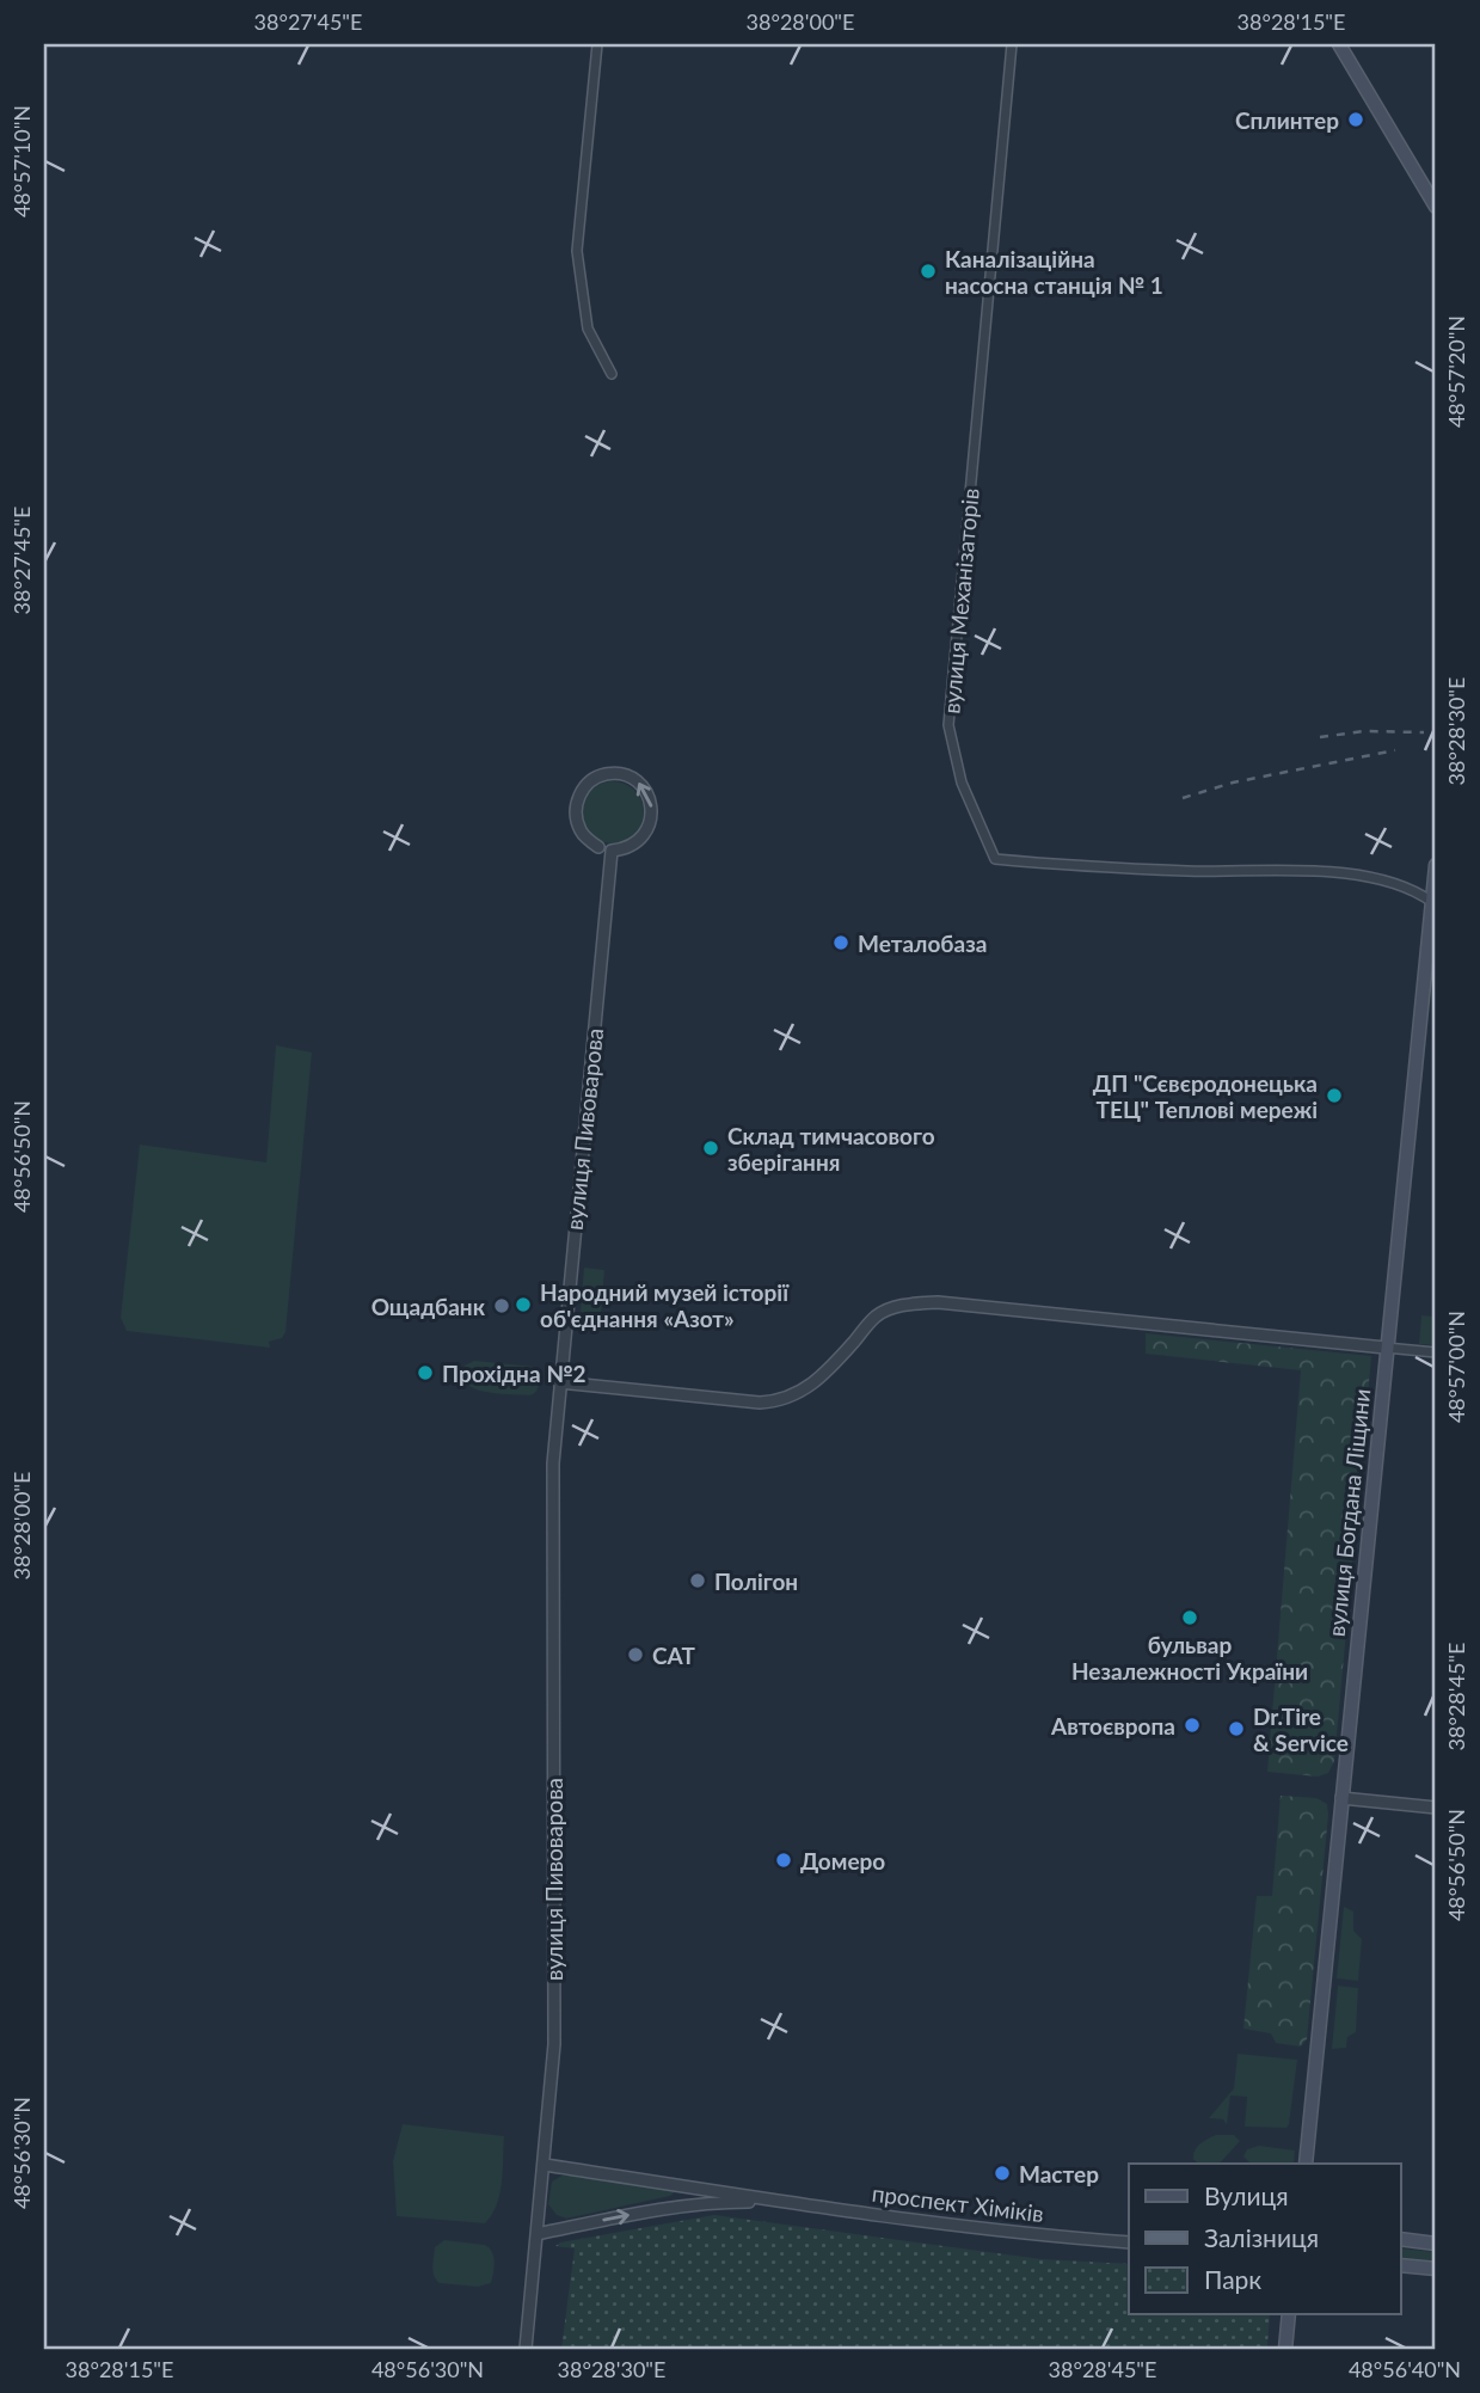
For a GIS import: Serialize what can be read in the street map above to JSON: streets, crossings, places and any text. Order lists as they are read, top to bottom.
{
  "streets": {
    "main road": ["вулиця Богдана Ліщини"],
    "street": ["вулиця Механізаторів", "вулиця Пивоварова", "проспект Хіміків"]
  },
  "crossings": [
    ["вулиця Механізаторів", "вулиця Богдана Ліщини"],
    ["вулиця Пивоварова", "проспект Хіміків"]
  ],
  "places": [
    "Сплинтер",
    "Каналізаційна насосна станція № 1",
    "Металобаза",
    "ДП \"Сєвєродонецька ТЕЦ\" Теплові мережі",
    "Склад тимчасового зберігання",
    "Народний музей історії об'єднання «Азот»",
    "Ощадбанк",
    "Прохідна №2",
    "Полігон",
    "бульвар Незалежності України",
    "CAT",
    "Автоєвропа",
    "Dr.Tire & Service",
    "Домеро",
    "Мастер"
  ],
  "legend": ["Вулиця", "Залізниця", "Парк"],
  "coordinates": [
    "38°27'45\"E",
    "38°28'00\"E",
    "38°28'15\"E",
    "48°57'10\"N",
    "48°57'20\"N",
    "38°28'30\"E",
    "48°56'50\"N",
    "48°57'00\"N",
    "38°28'45\"E",
    "48°56'30\"N",
    "48°56'40\"N"
  ]
}
